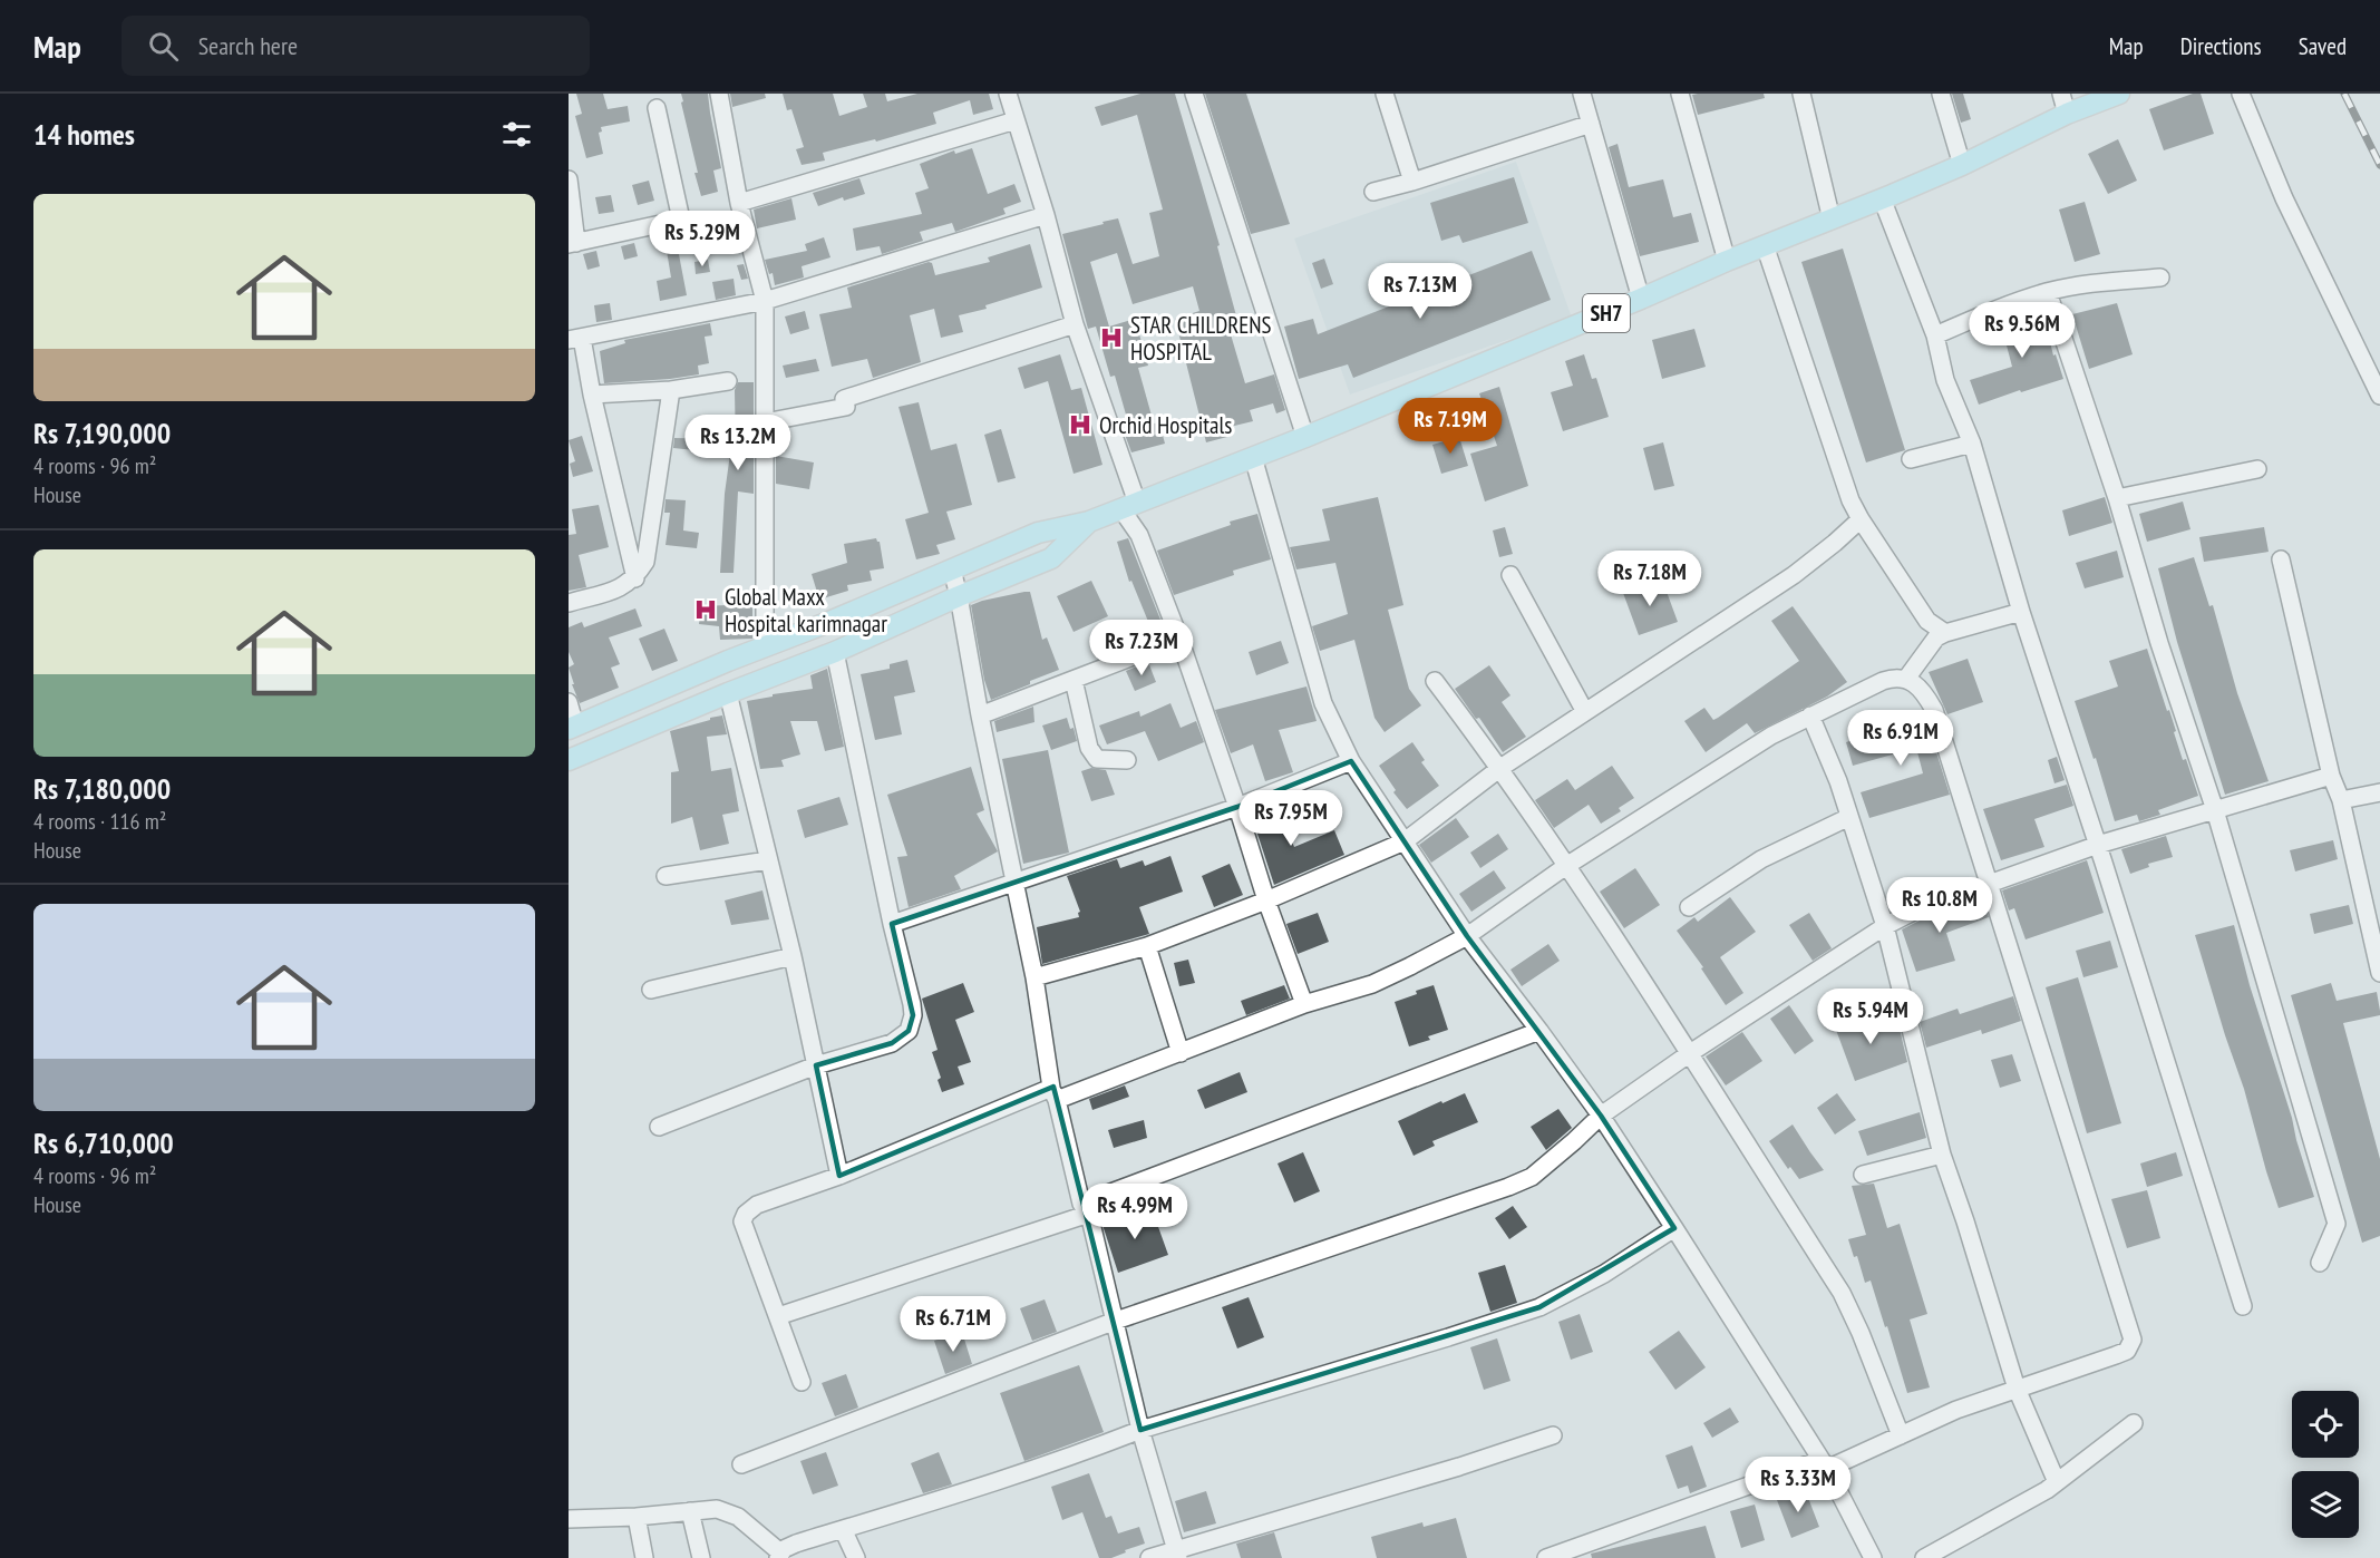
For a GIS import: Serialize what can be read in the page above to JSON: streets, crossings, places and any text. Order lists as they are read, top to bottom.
{
  "streets": {
    "main road": ["SH7"]
  },
  "places": {
    "hospital": ["STAR CHILDRENS HOSPITAL", "Orchid Hospitals", "Global Maxx Hospital karimnagar"]
  },
  "page": {
    "header": "Map",
    "search": "Search here",
    "nav": ["Map", "Directions", "Saved"],
    "heading": "14 homes",
    "list": [
      {
        "name": "Rs 7,190,000",
        "note": "4 rooms · 96 m² · House"
      },
      {
        "name": "Rs 7,180,000",
        "note": "4 rooms · 116 m² · House"
      },
      {
        "name": "Rs 6,710,000",
        "note": "4 rooms · 96 m² · House"
      }
    ],
    "price": [
      "Rs 5.29M",
      "Rs 7.13M",
      "Rs 9.56M",
      "Rs 7.19M",
      "Rs 13.2M",
      "Rs 7.18M",
      "Rs 7.23M",
      "Rs 6.91M",
      "Rs 7.95M",
      "Rs 10.8M",
      "Rs 5.94M",
      "Rs 4.99M",
      "Rs 6.71M",
      "Rs 3.33M"
    ]
  }
}
